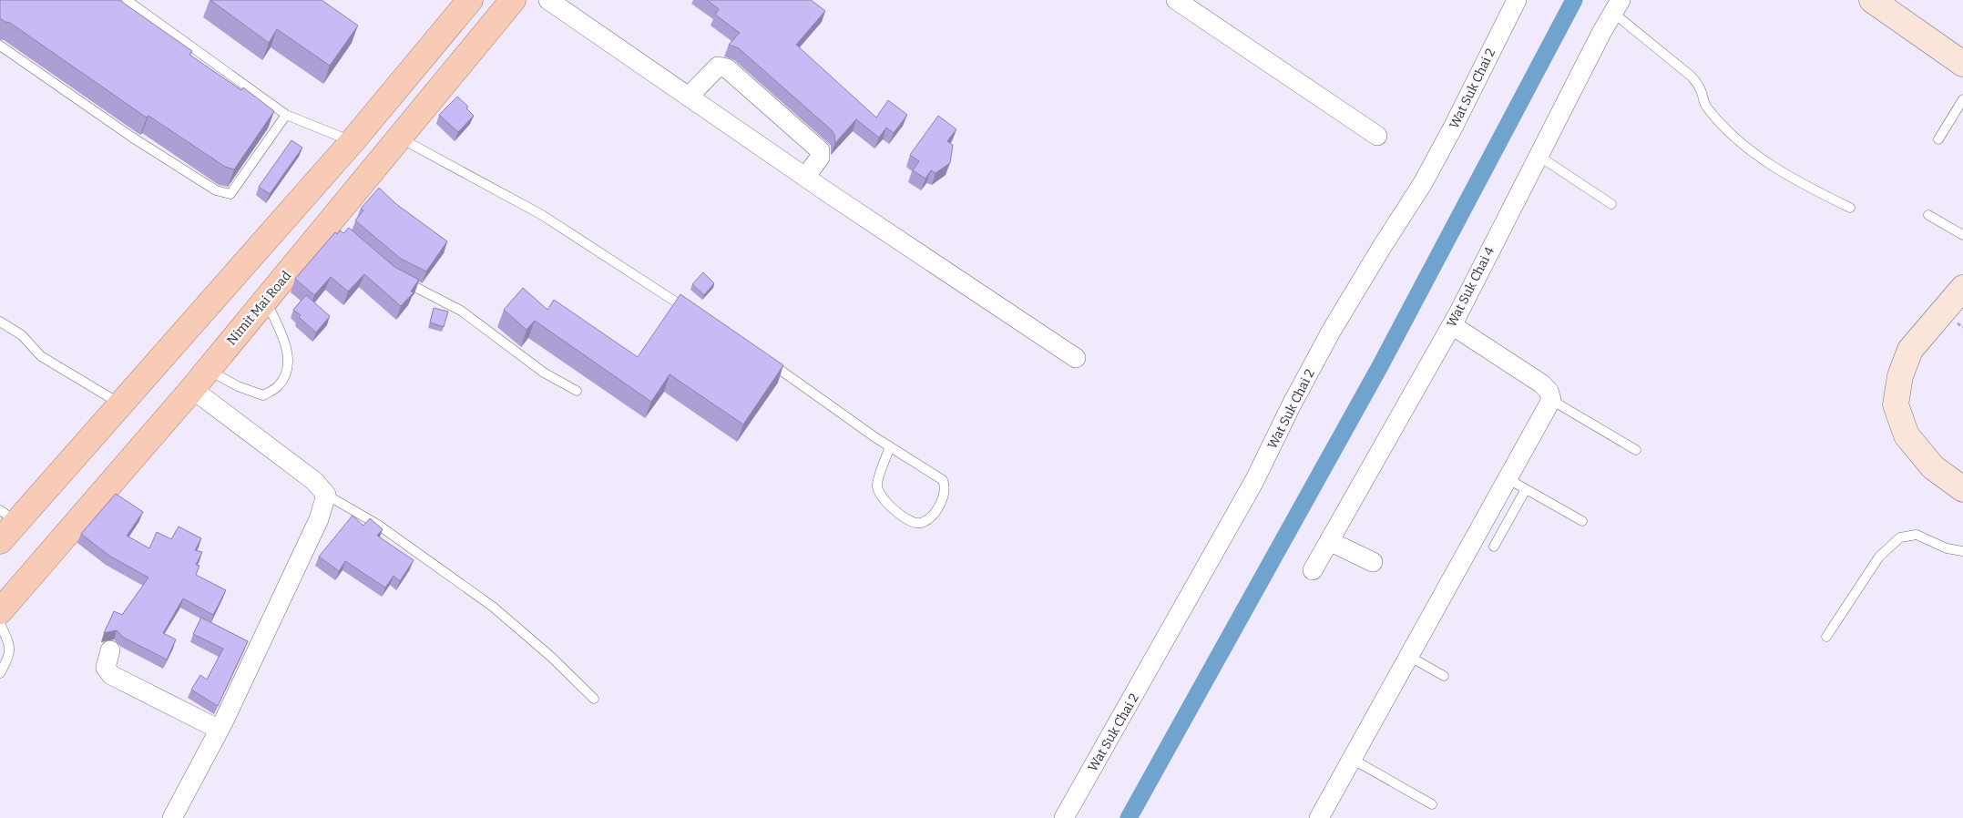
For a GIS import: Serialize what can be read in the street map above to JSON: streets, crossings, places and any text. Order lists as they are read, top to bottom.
{
  "streets": {
    "main road": ["Nimit Mai Road"],
    "street": ["Wat Suk Chai 2", "Wat Suk Chai 4"]
  }
}
